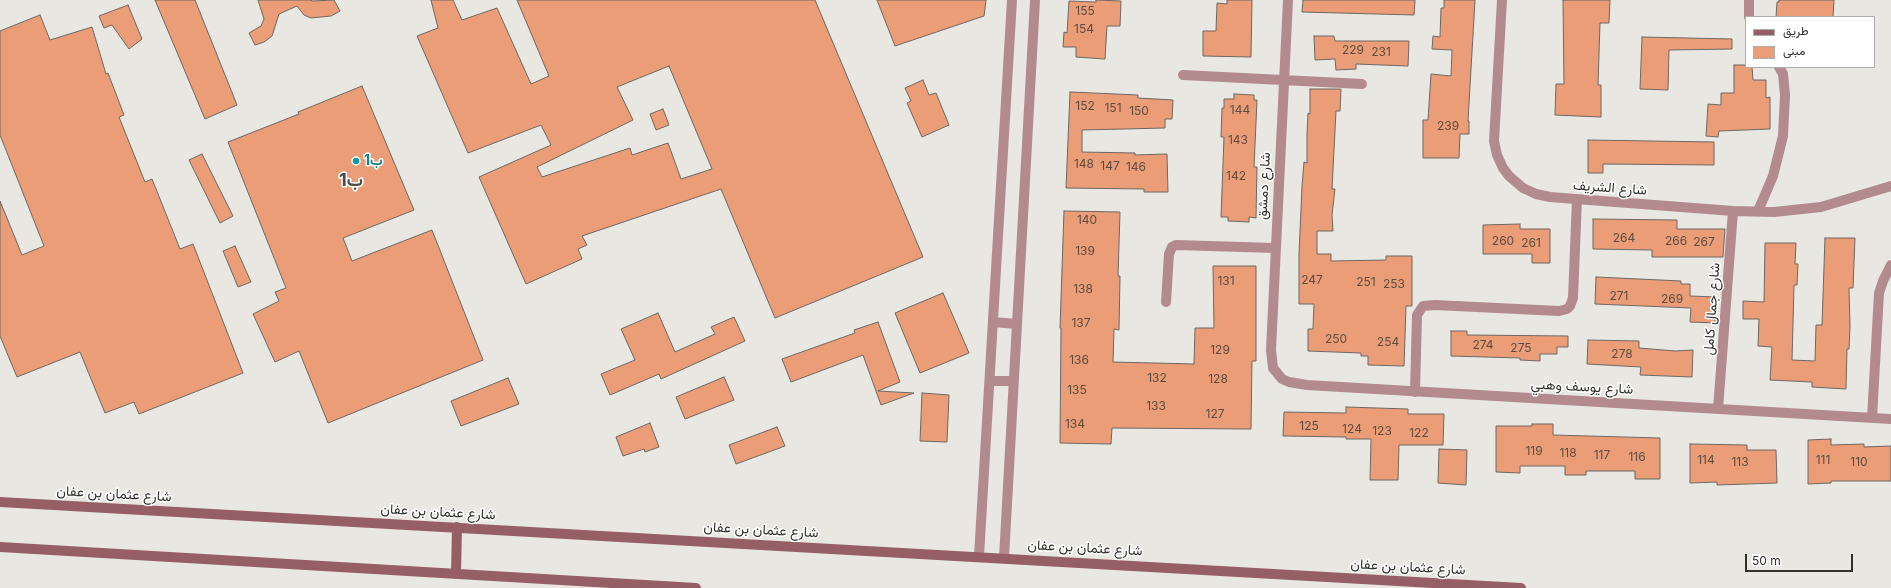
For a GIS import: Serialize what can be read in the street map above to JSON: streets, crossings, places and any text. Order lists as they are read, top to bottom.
{
  "streets": {
    "main road": ["شارع عثمان بن عفان"],
    "street": [
      "شارع دمشق",
      "شارع الشريف",
      "شارع جمال كامل",
      "شارع يوسف وهبي"
    ]
  },
  "crossings": [
    ["شارع دمشق", "شارع يوسف وهبي"],
    ["شارع الشريف", "شارع جمال كامل"],
    ["شارع جمال كامل", "شارع يوسف وهبي"]
  ],
  "districts": ["ب1"],
  "places": ["ب1"],
  "house_numbers": [
    "155",
    "154",
    "229",
    "231",
    "152",
    "151",
    "144",
    "150",
    "239",
    "143",
    "148",
    "147",
    "146",
    "142",
    "140",
    "264",
    "260",
    "266",
    "267",
    "261",
    "139",
    "247",
    "131",
    "251",
    "253",
    "138",
    "271",
    "269",
    "137",
    "250",
    "254",
    "274",
    "275",
    "129",
    "278",
    "136",
    "132",
    "128",
    "135",
    "133",
    "127",
    "134",
    "125",
    "124",
    "123",
    "122",
    "119",
    "118",
    "117",
    "116",
    "114",
    "111",
    "113",
    "110"
  ],
  "legend": ["طريق", "مبنى"],
  "scale_bar": "50 m"
}
